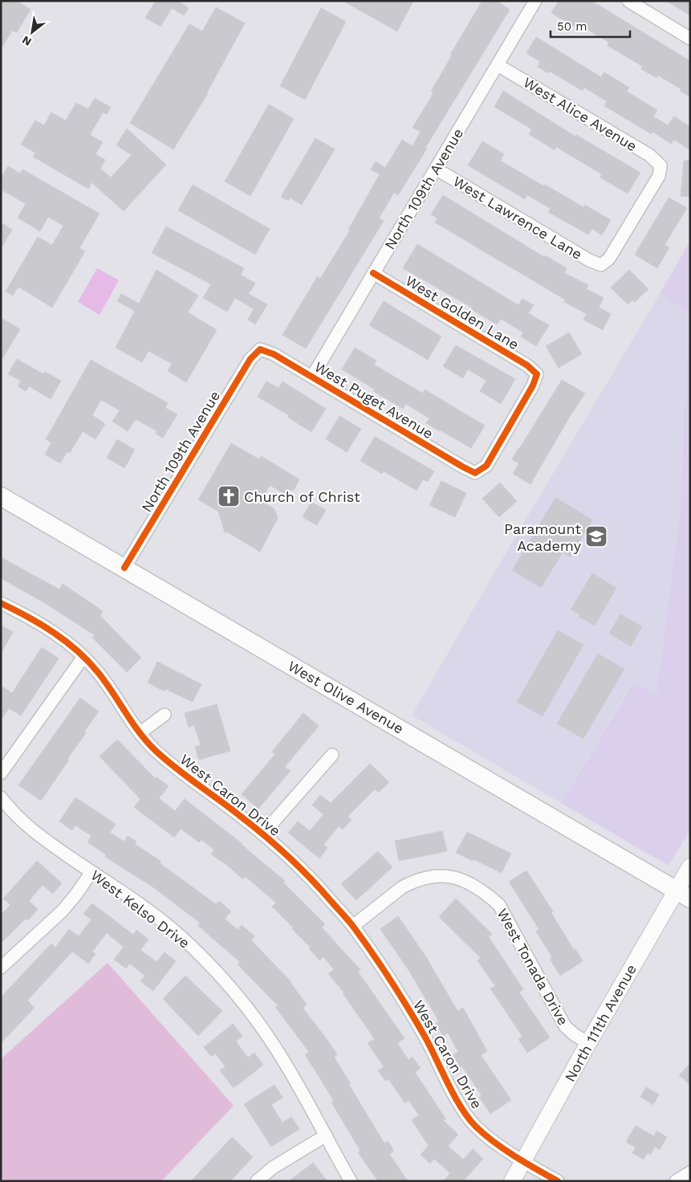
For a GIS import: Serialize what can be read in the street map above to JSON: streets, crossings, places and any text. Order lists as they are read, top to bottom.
{
  "streets": {
    "main road": ["West Olive Avenue"],
    "street": [
      "West Alice Avenue",
      "North 109th Avenue",
      "West Lawrence Lane",
      "West Golden Lane",
      "West Puget Avenue",
      "West Caron Drive",
      "West Kelso Drive",
      "West Tonada Drive",
      "North 111th Avenue"
    ]
  },
  "crossings": [
    ["West Alice Avenue", "North 109th Avenue"],
    ["West Alice Avenue", "West Lawrence Lane"],
    ["North 109th Avenue", "West Lawrence Lane"],
    ["North 109th Avenue", "West Golden Lane"],
    ["North 109th Avenue", "West Puget Avenue"],
    ["North 109th Avenue", "West Olive Avenue"],
    ["West Golden Lane", "West Puget Avenue"],
    ["West Olive Avenue", "North 111th Avenue"],
    ["West Caron Drive", "West Tonada Drive"],
    ["West Caron Drive", "North 111th Avenue"],
    ["West Tonada Drive", "North 111th Avenue"]
  ],
  "places": {
    "church": ["Church of Christ"],
    "school or university": ["Paramount Academy"]
  },
  "scale_bar": "50 m",
  "north": "bottom left"
}
